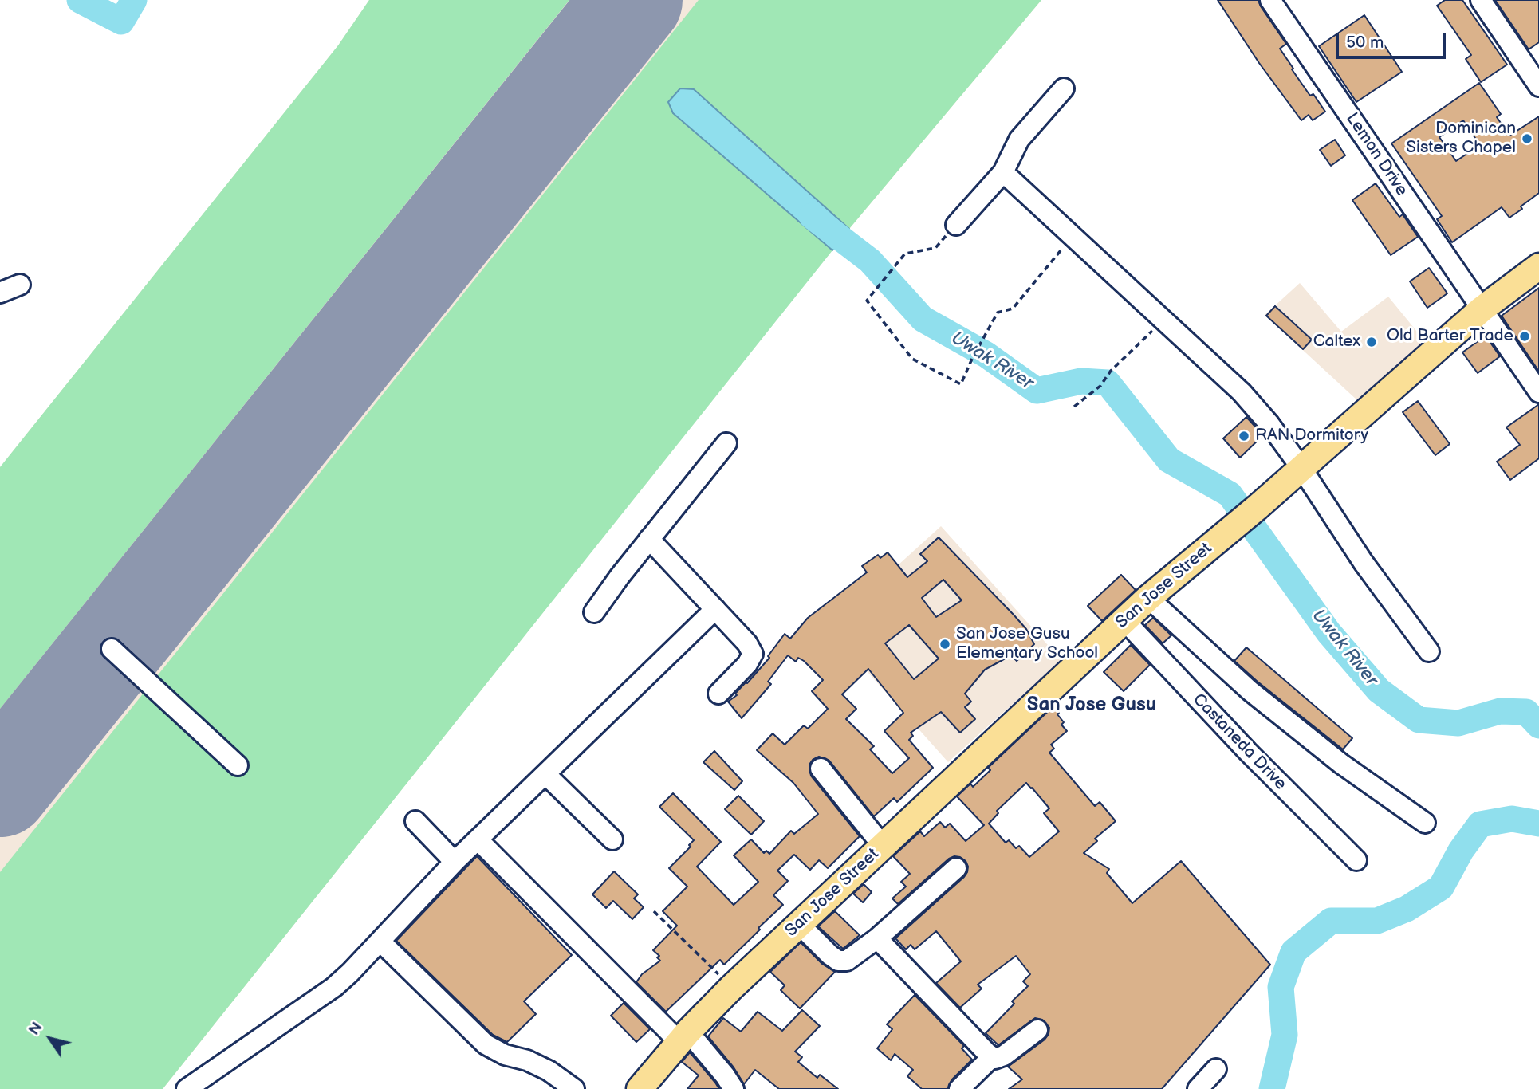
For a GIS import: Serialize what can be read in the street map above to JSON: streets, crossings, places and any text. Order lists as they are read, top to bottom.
{
  "streets": {
    "main road": ["San Jose Street"],
    "street": ["Lemon Drive", "Castaneda Drive"]
  },
  "crossings": [
    ["Lemon Drive", "San Jose Street"],
    ["San Jose Street", "Castaneda Drive"]
  ],
  "districts": ["San Jose Gusu"],
  "water": ["Uwak River"],
  "places": [
    "Dominican Sisters Chapel",
    "Old Barter Trade",
    "Caltex",
    "RAN Dormitory",
    "San Jose Gusu Elementary School"
  ],
  "scale_bar": "50 m",
  "north": "top left"
}
